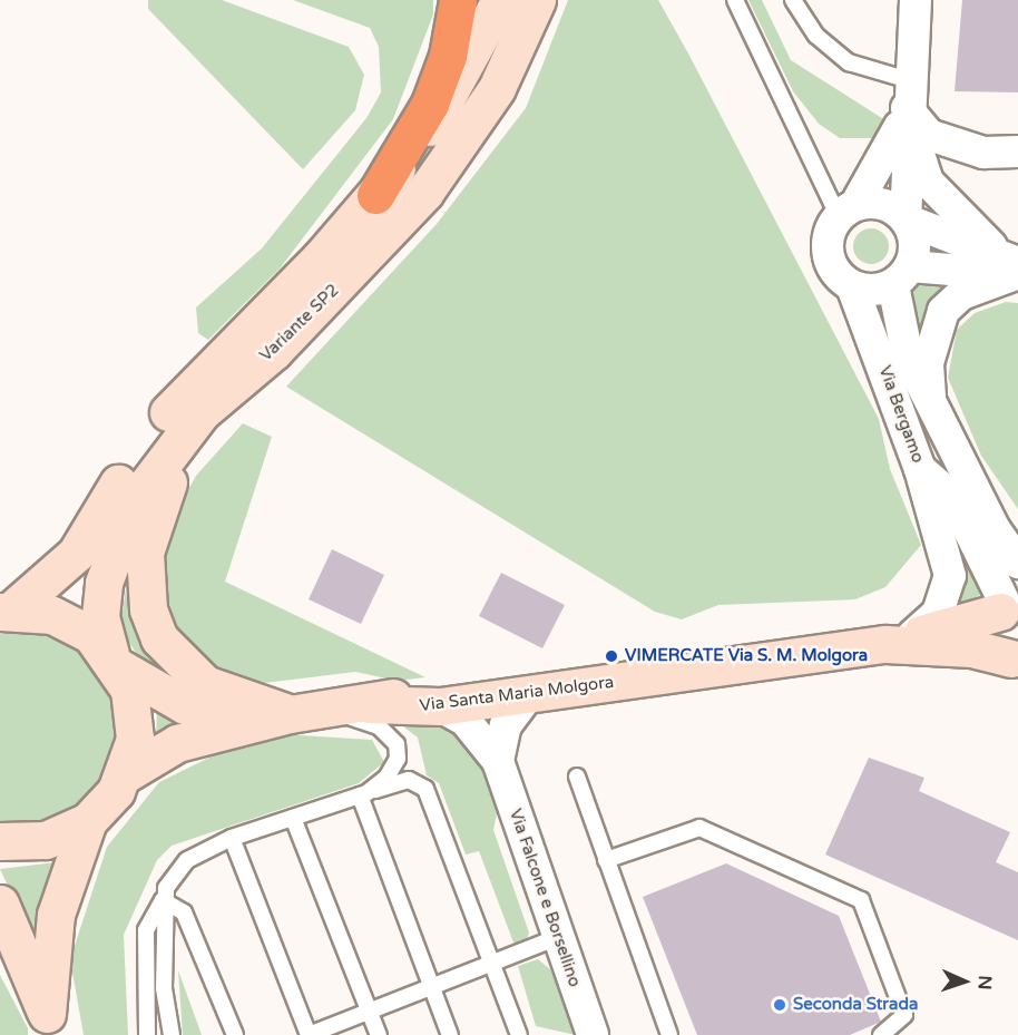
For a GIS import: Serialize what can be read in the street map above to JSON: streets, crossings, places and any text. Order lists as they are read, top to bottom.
{
  "streets": {
    "main road": ["Variante SP2", "Via Santa Maria Molgora"],
    "street": ["Via Bergamo", "Via Falcone e Borsellino"]
  },
  "crossings": [
    ["Variante SP2", "Via Santa Maria Molgora"],
    ["Via Bergamo", "Via Santa Maria Molgora"],
    ["Via Santa Maria Molgora", "Via Falcone e Borsellino"]
  ],
  "places": ["VIMERCATE Via S. M. Molgora", "Seconda Strada"],
  "north": "right"
}
